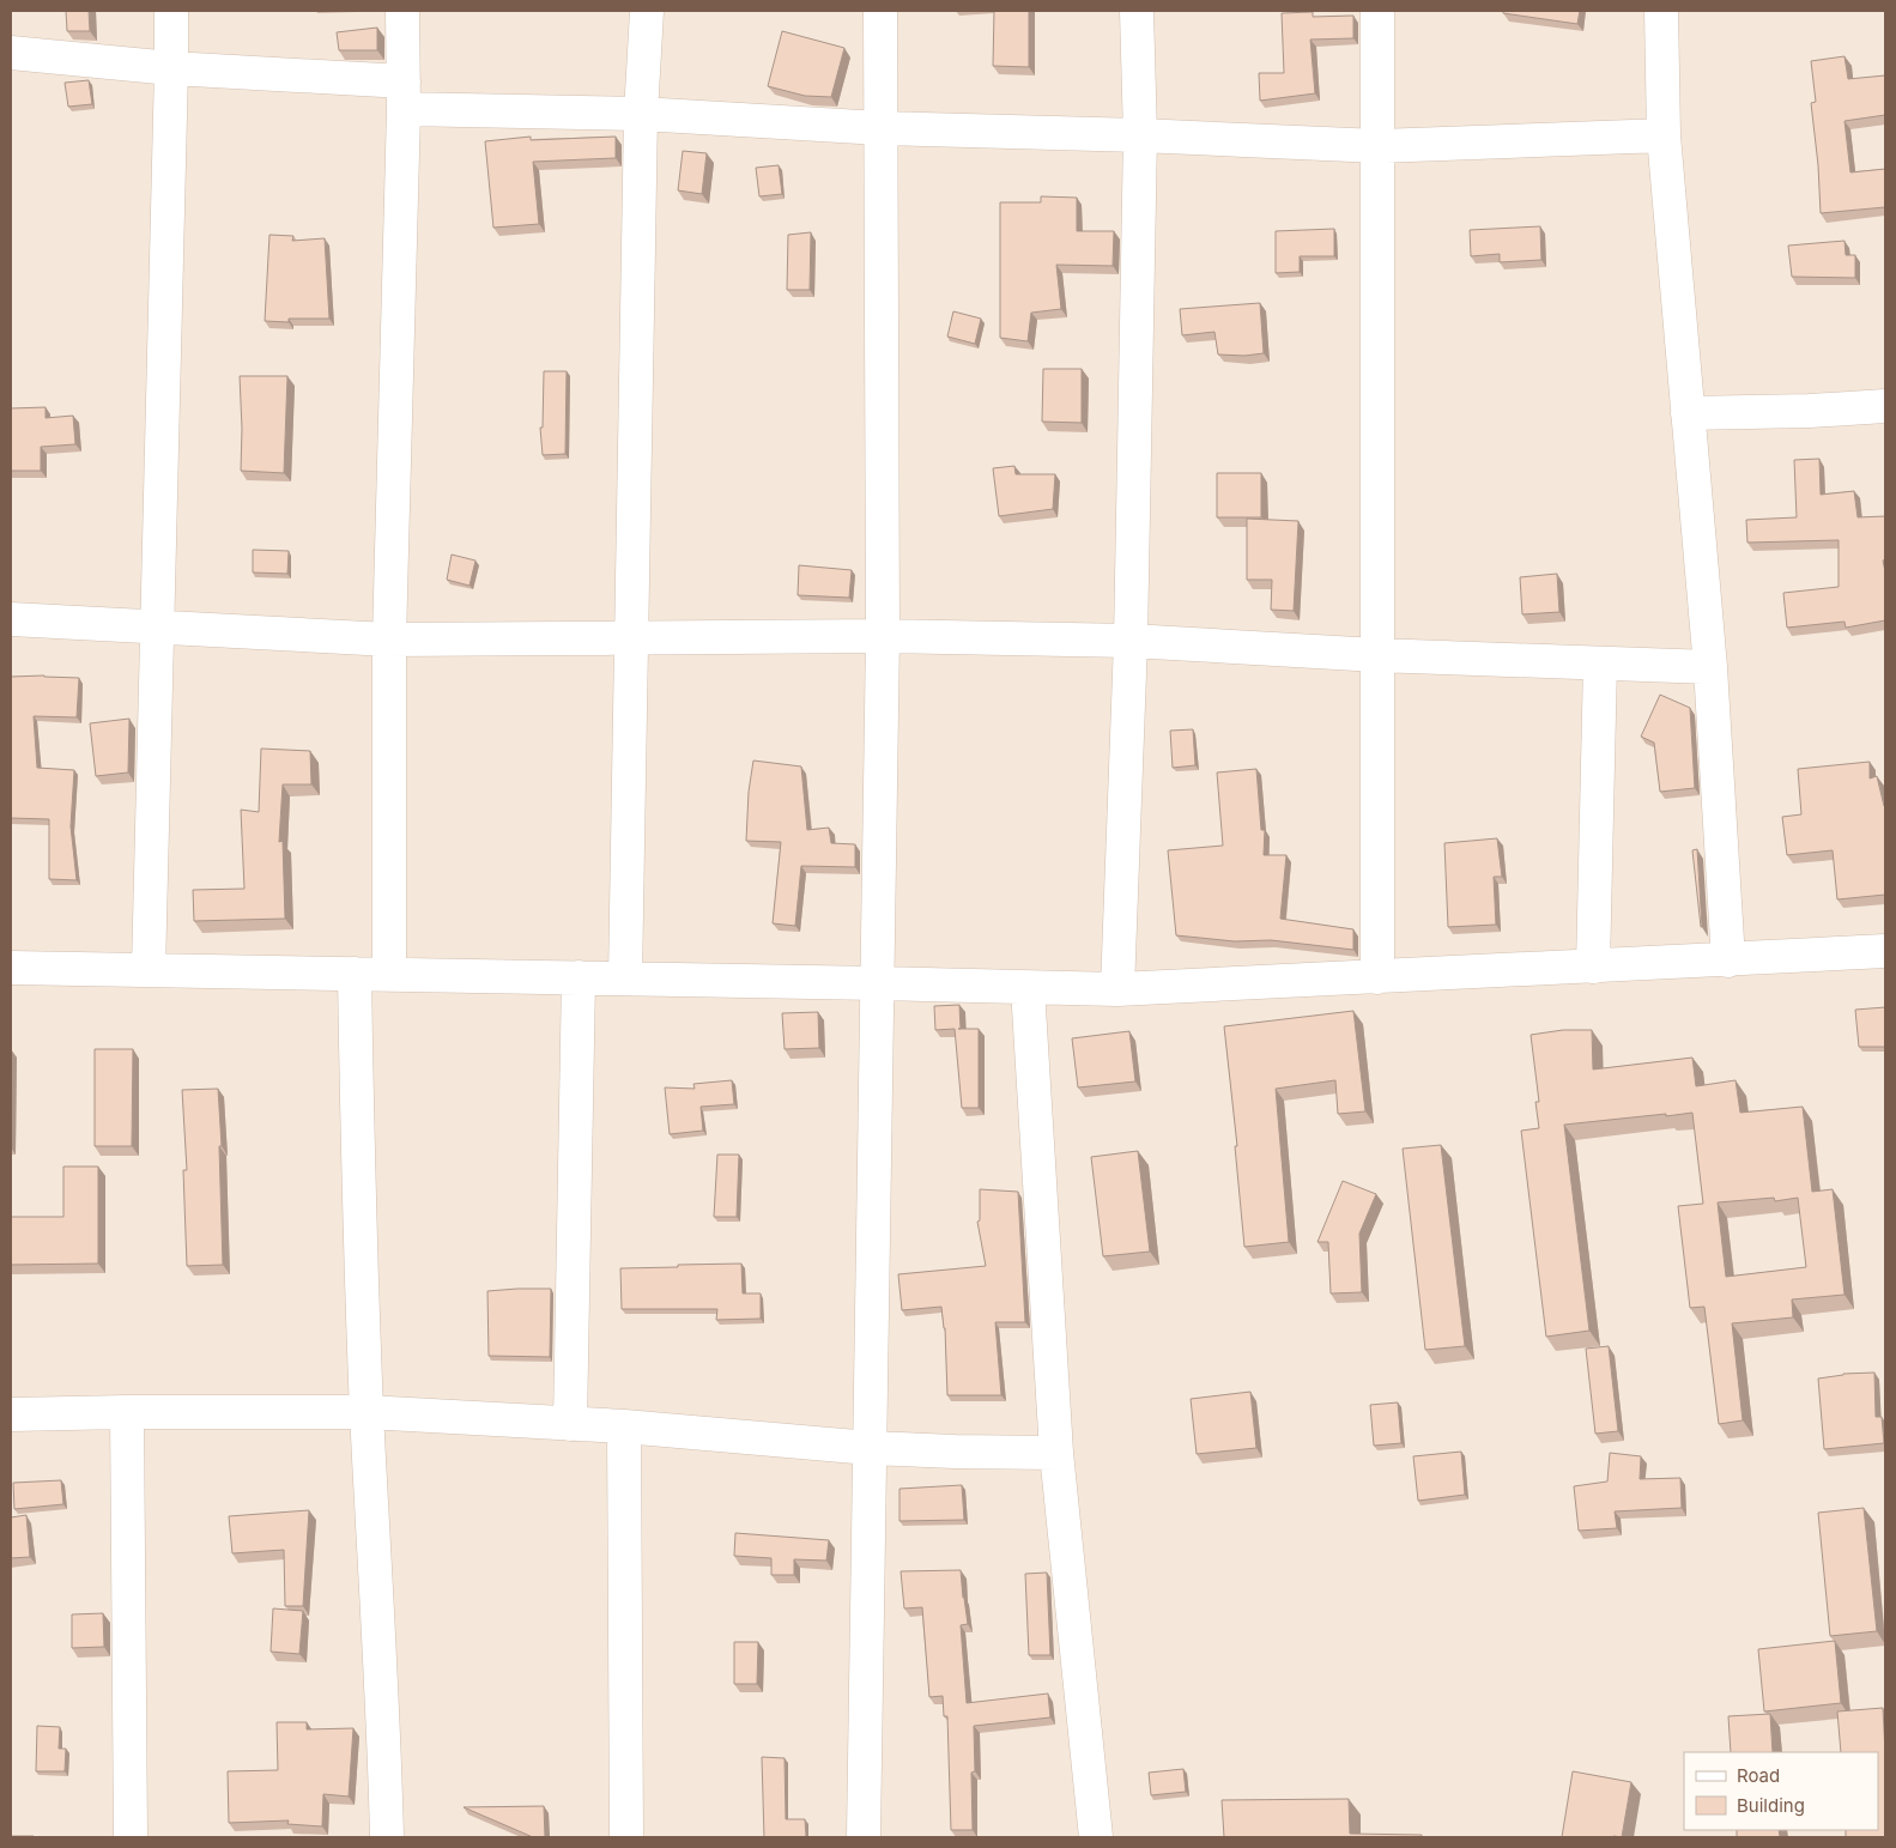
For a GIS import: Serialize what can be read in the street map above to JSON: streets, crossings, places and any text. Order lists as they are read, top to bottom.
{
  "legend": ["Road", "Building"]
}
